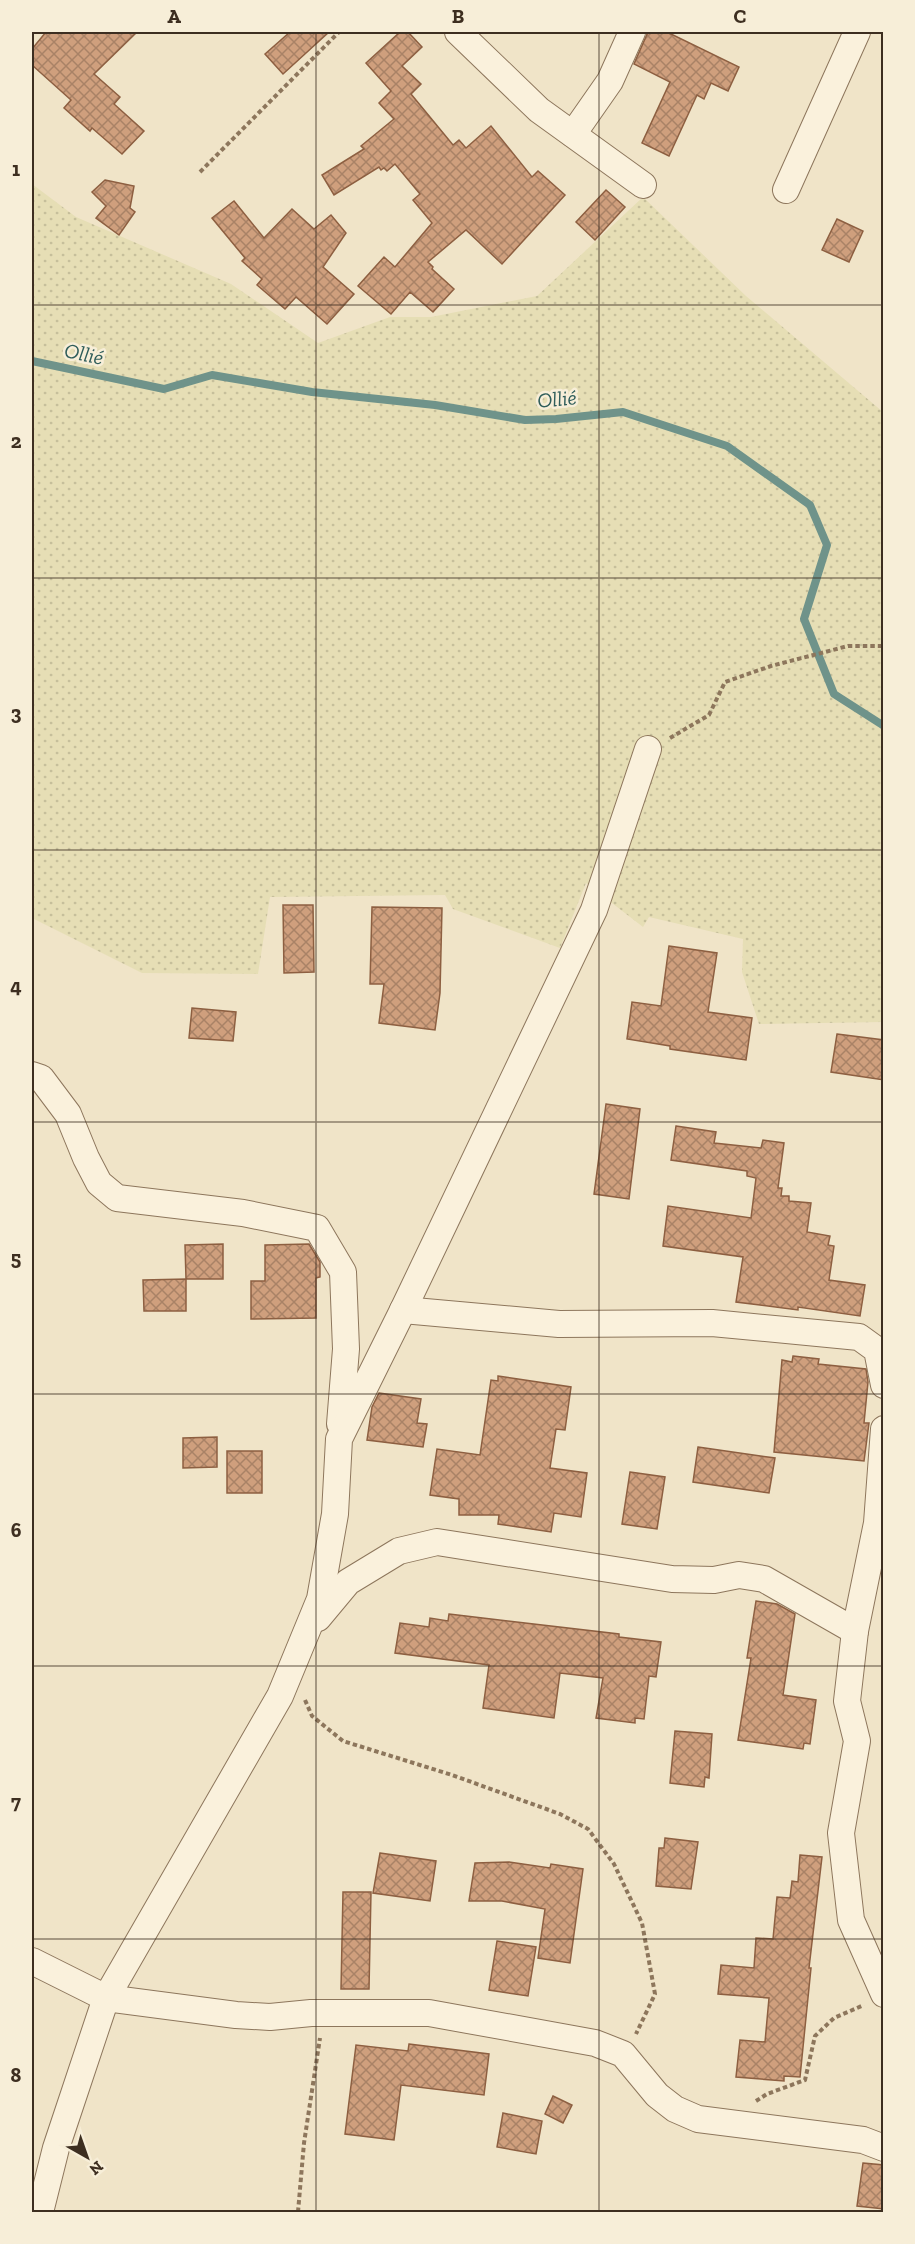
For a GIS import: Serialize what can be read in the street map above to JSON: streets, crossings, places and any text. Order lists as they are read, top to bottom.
{
  "water": ["Ollié"],
  "north": "bottom right",
  "grid": {
    "columns": ["A", "B", "C"],
    "rows": [
      "1",
      "2",
      "3",
      "4",
      "5",
      "6",
      "7",
      "8"
    ]
  }
}
